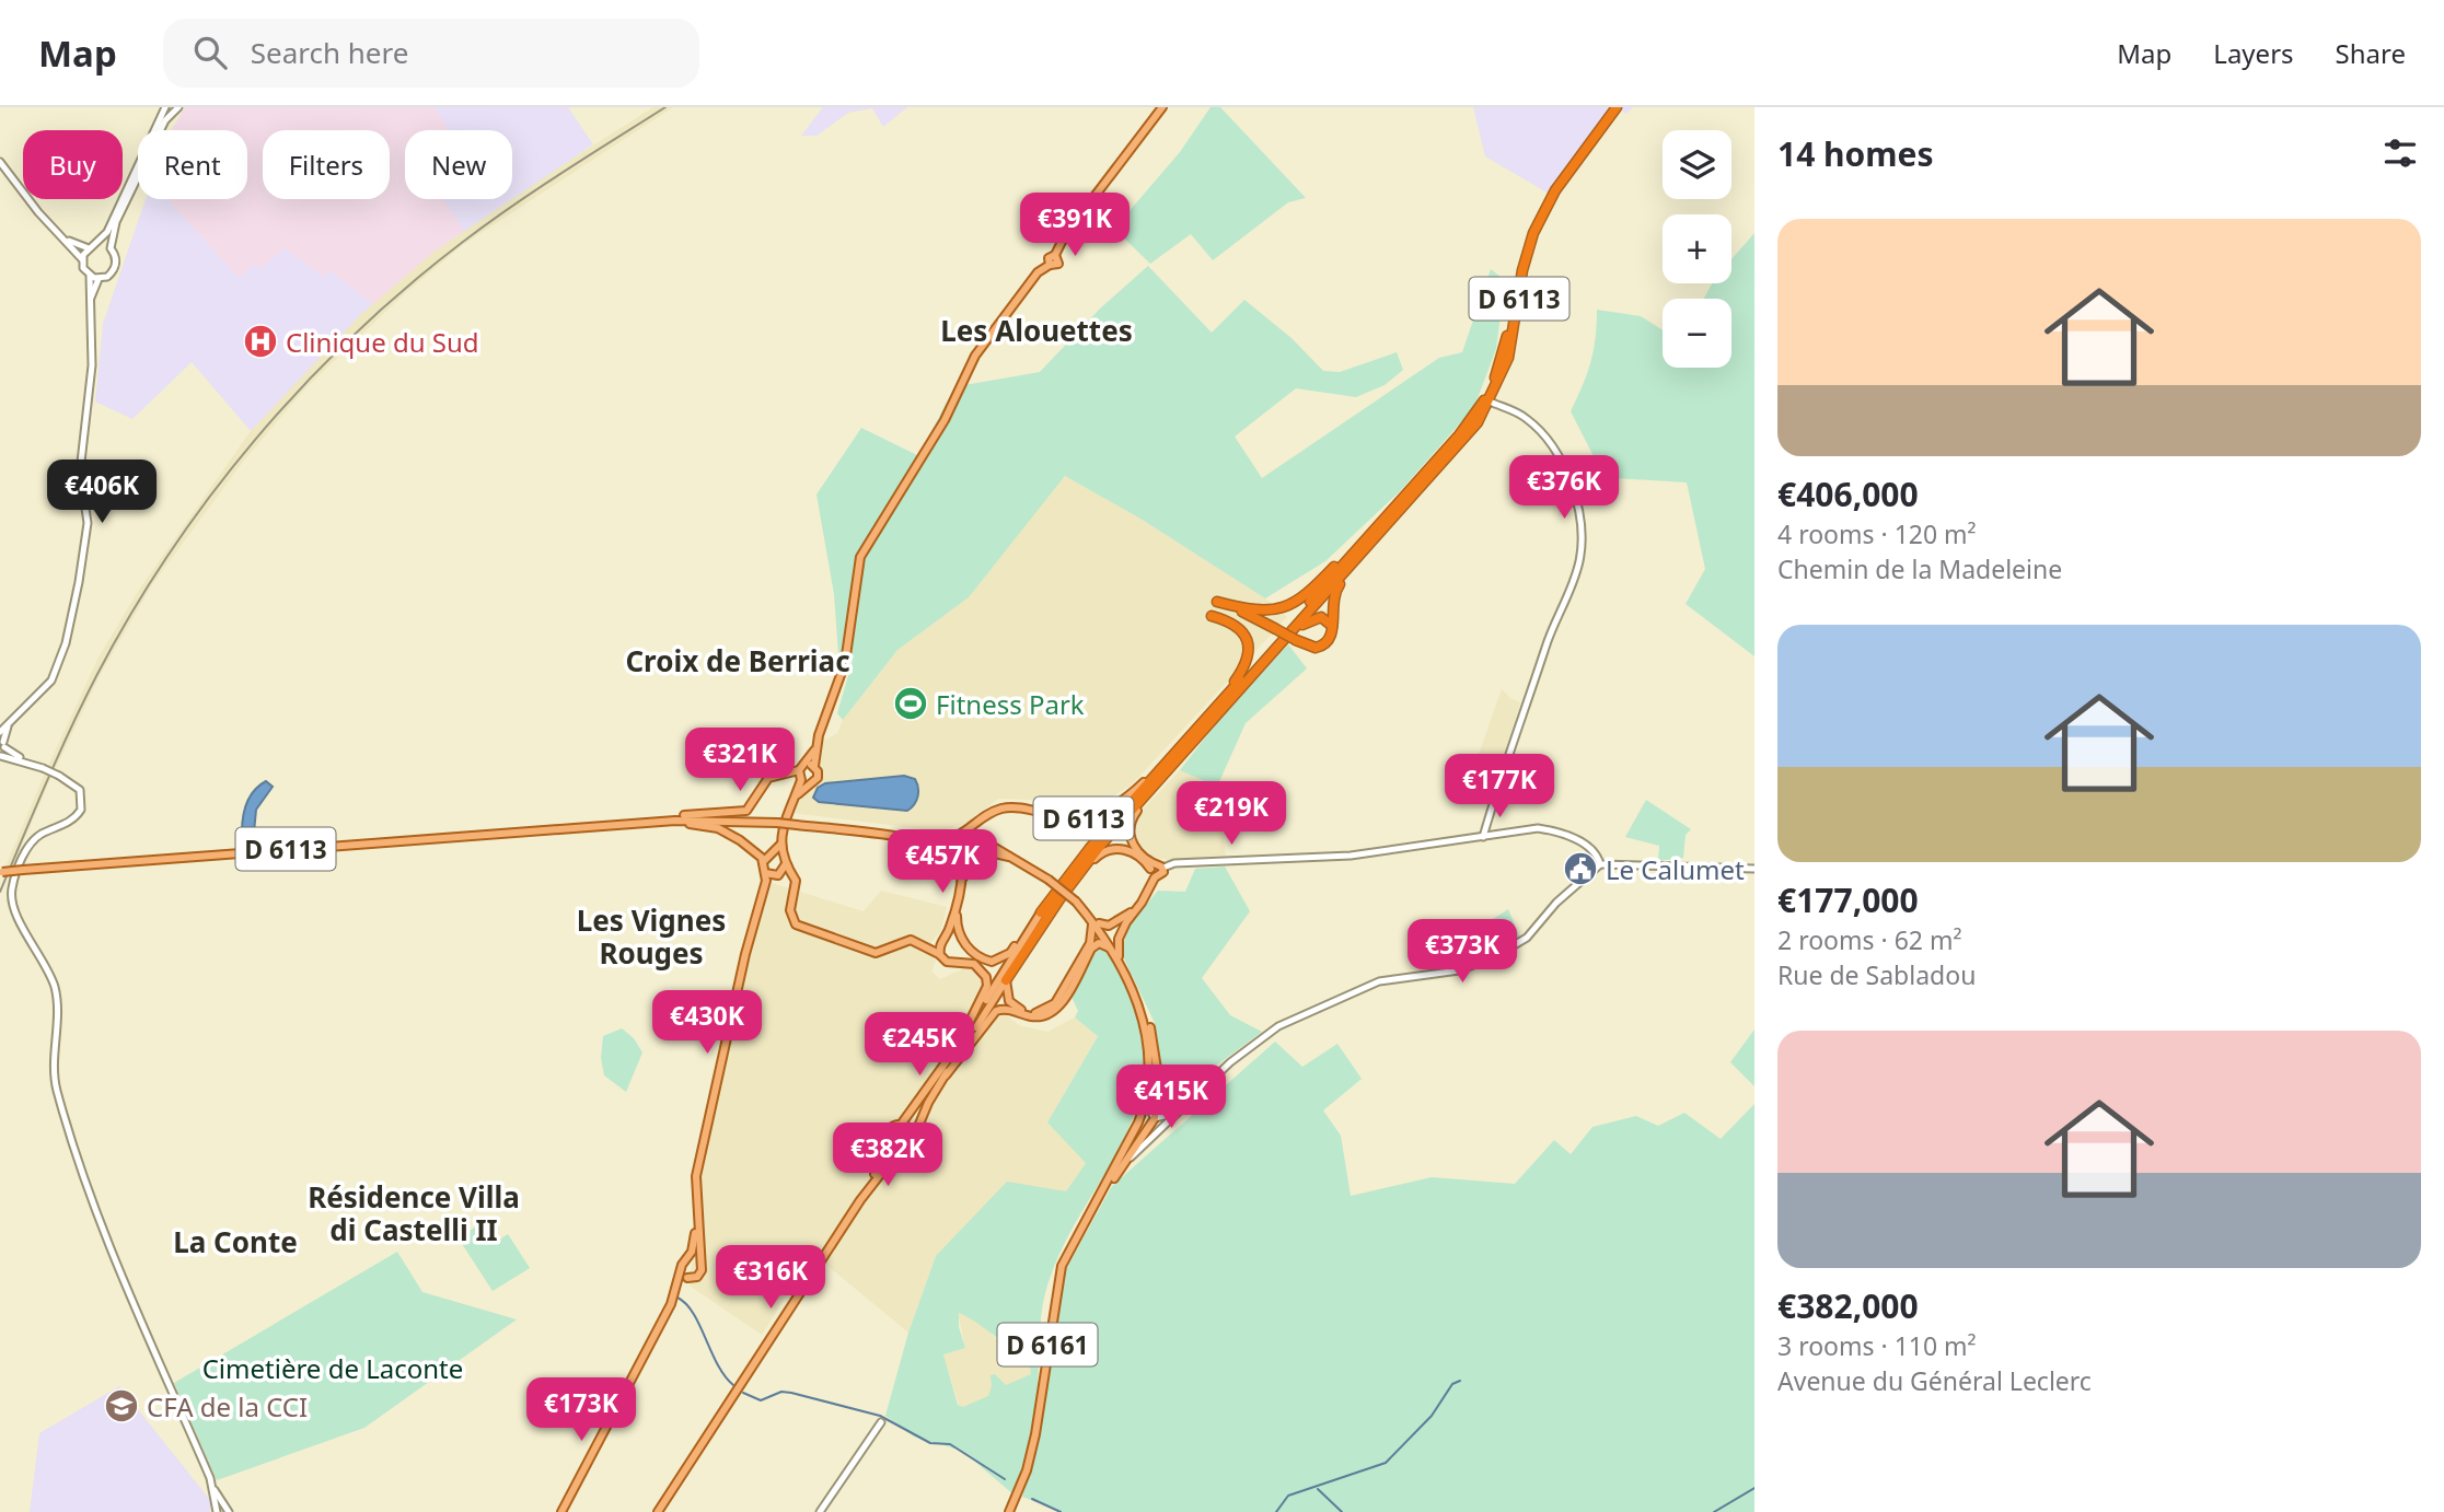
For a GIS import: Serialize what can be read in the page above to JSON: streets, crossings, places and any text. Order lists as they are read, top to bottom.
{
  "streets": {
    "highway": ["D 6113"],
    "main road": ["D 6161"]
  },
  "crossings": [
    ["D 6113", "D 6161"]
  ],
  "districts": [
    "Les Alouettes",
    "Croix de Berriac",
    "Les Vignes Rouges",
    "Résidence Villa di Castelli II",
    "La Conte"
  ],
  "parks": ["Cimetière de Laconte"],
  "places": {
    "hospital": ["Clinique du Sud"],
    "sports": ["Fitness Park"],
    "public building": ["Le Calumet"],
    "school or university": ["CFA de la CCI"]
  },
  "page": {
    "header": "Map",
    "search": "Search here",
    "nav": ["Map", "Layers", "Share"],
    "heading": "14 homes",
    "map_buttons": ["+", "−"],
    "chip": [
      "Buy",
      "Rent",
      "Filters",
      "New"
    ],
    "price": [
      "€391K",
      "€376K",
      "€406K",
      "€321K",
      "€177K",
      "€219K",
      "€457K",
      "€373K",
      "€430K",
      "€245K",
      "€415K",
      "€382K",
      "€316K",
      "€173K"
    ],
    "list": [
      {
        "name": "€406,000",
        "note": "4 rooms · 120 m² · Chemin de la Madeleine"
      },
      {
        "name": "€177,000",
        "note": "2 rooms · 62 m² · Rue de Sabladou"
      },
      {
        "name": "€382,000",
        "note": "3 rooms · 110 m² · Avenue du Général Leclerc"
      }
    ]
  }
}
